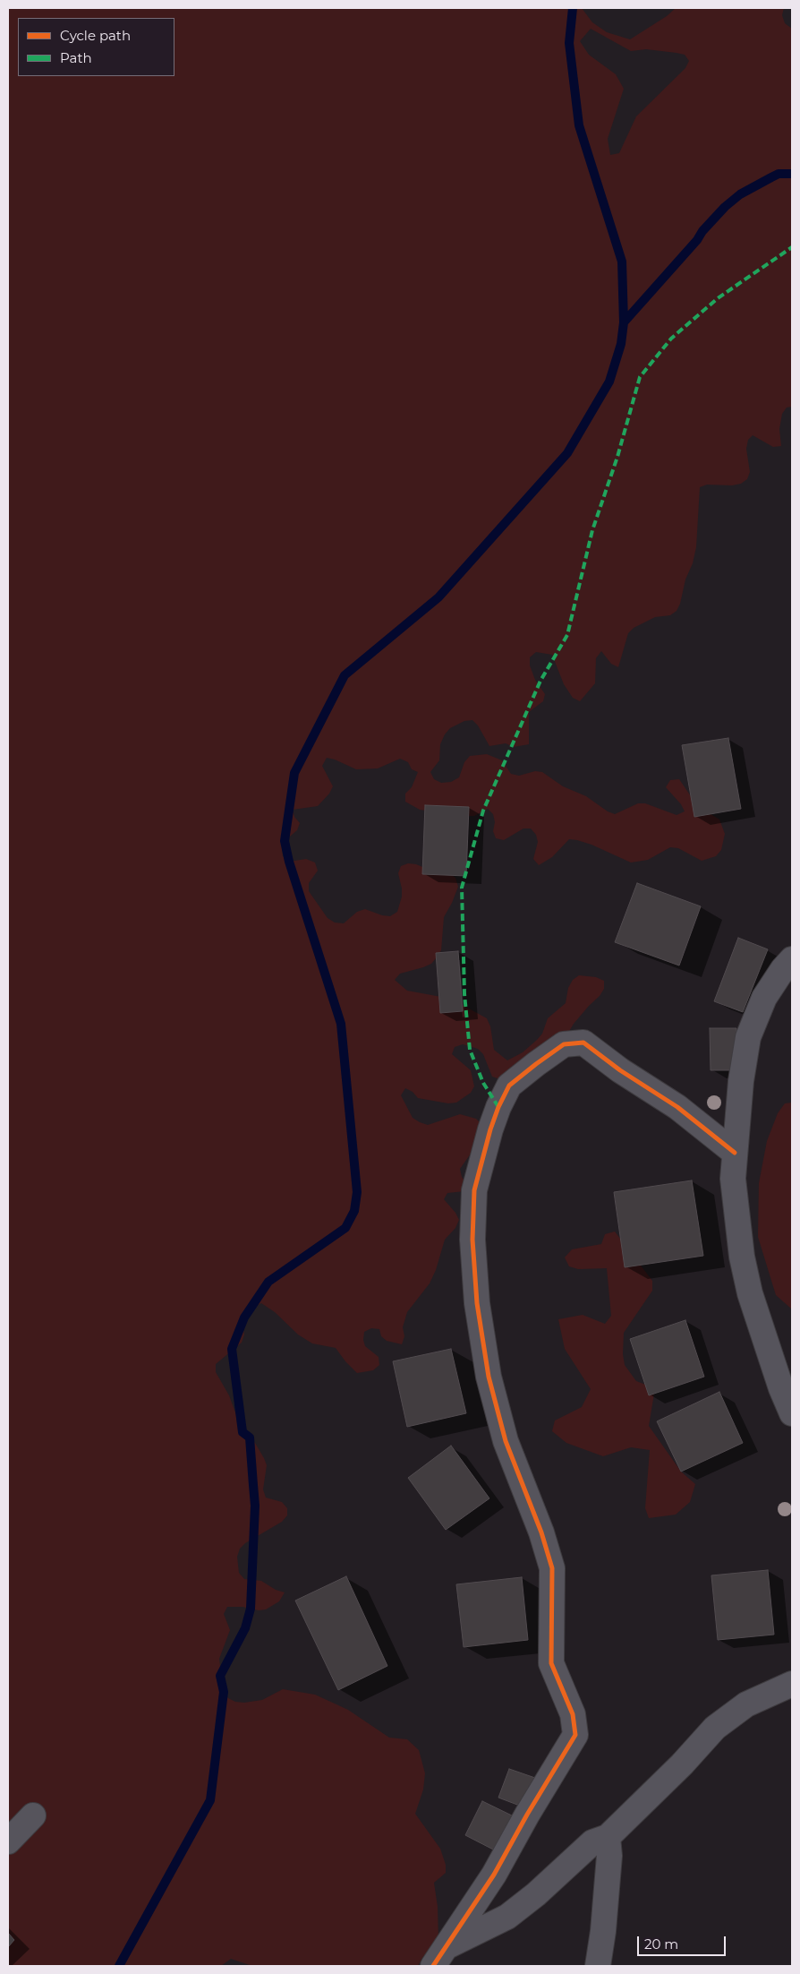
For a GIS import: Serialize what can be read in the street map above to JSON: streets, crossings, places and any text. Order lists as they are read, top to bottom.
{
  "legend": ["Cycle path", "Path"],
  "scale_bar": "20 m"
}
